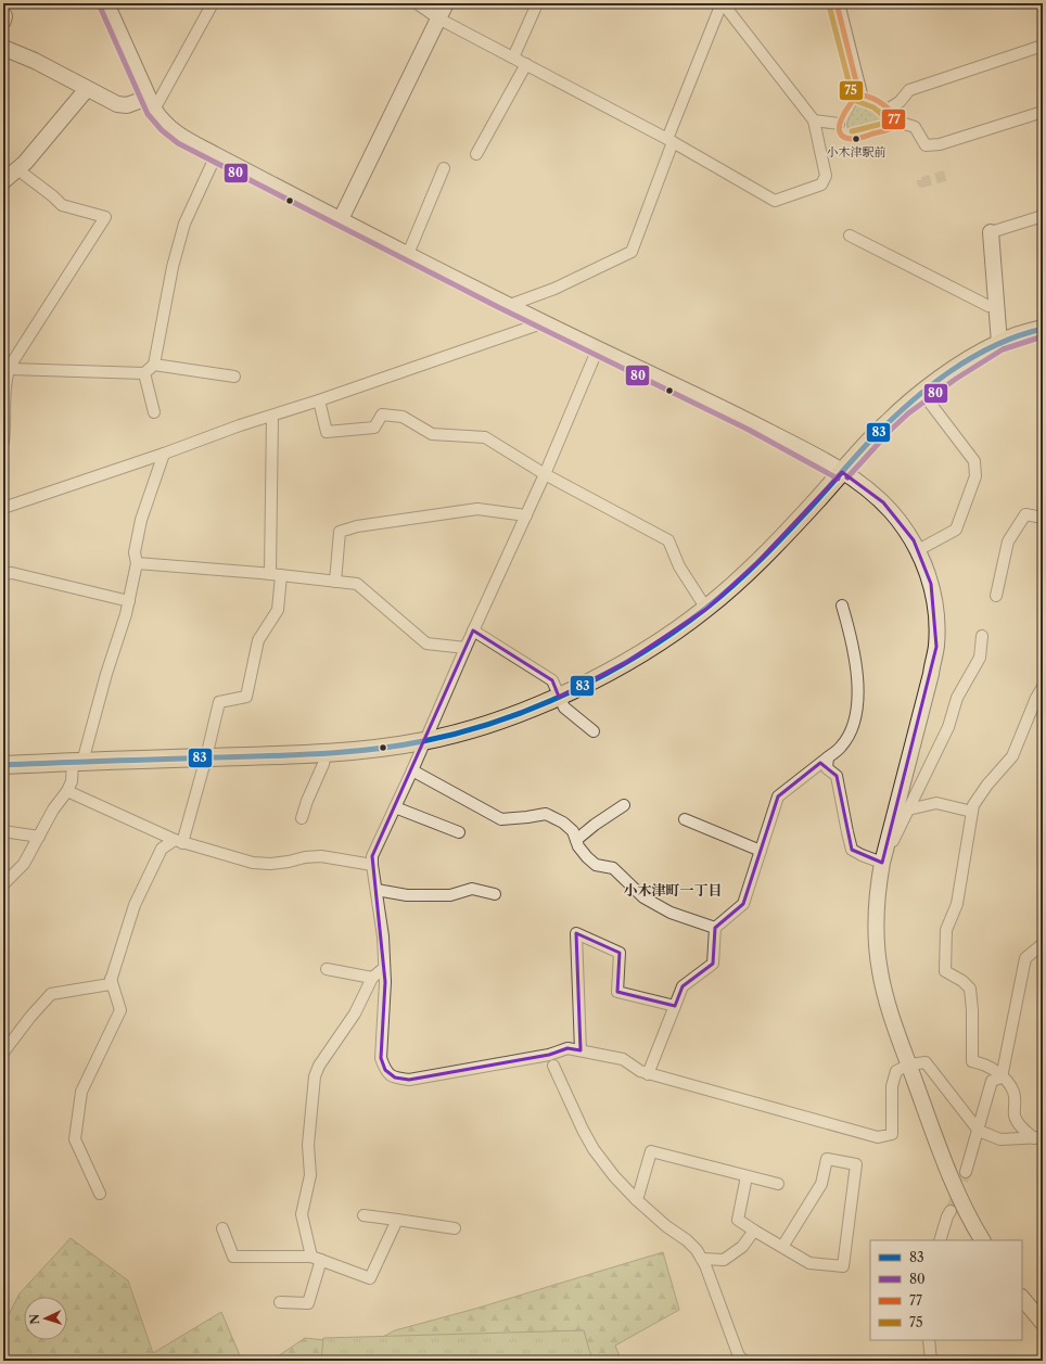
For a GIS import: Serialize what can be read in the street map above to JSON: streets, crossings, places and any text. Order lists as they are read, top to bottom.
{
  "districts": ["小木津町一丁目"],
  "places": ["小木津駅前"],
  "lines": [
    "transit line 77",
    "transit line 75",
    "transit line 80",
    "transit line 83"
  ],
  "legend": [
    "83",
    "80",
    "77",
    "75"
  ],
  "north": "left"
}
